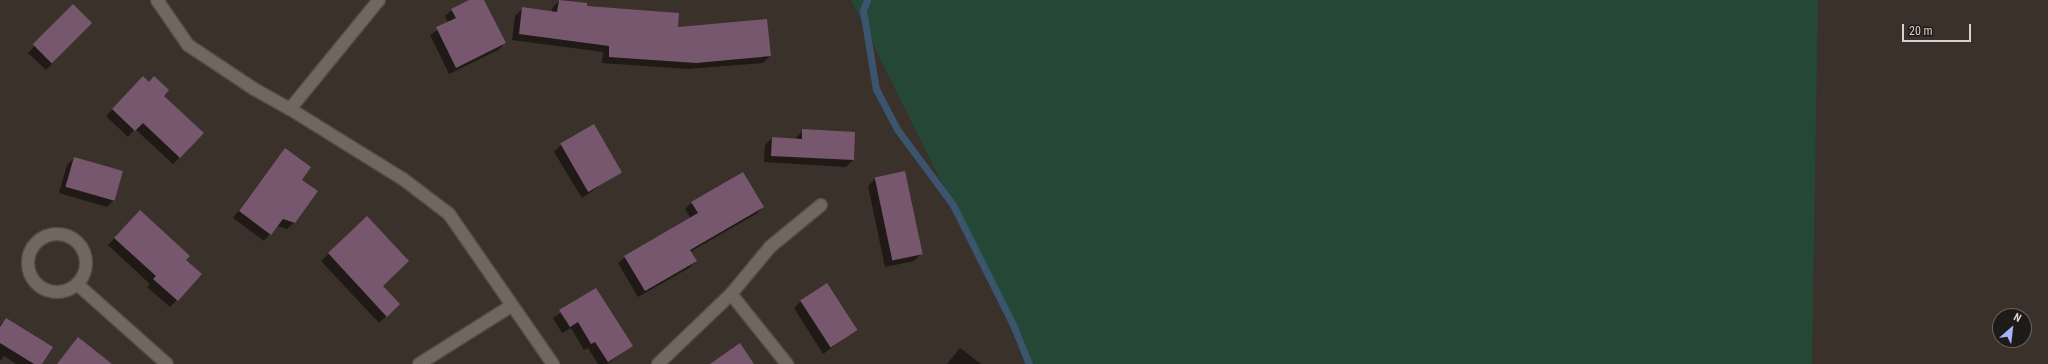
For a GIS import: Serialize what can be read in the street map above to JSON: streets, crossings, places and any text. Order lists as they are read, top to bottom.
{
  "scale_bar": "20 m",
  "north": "top right"
}
